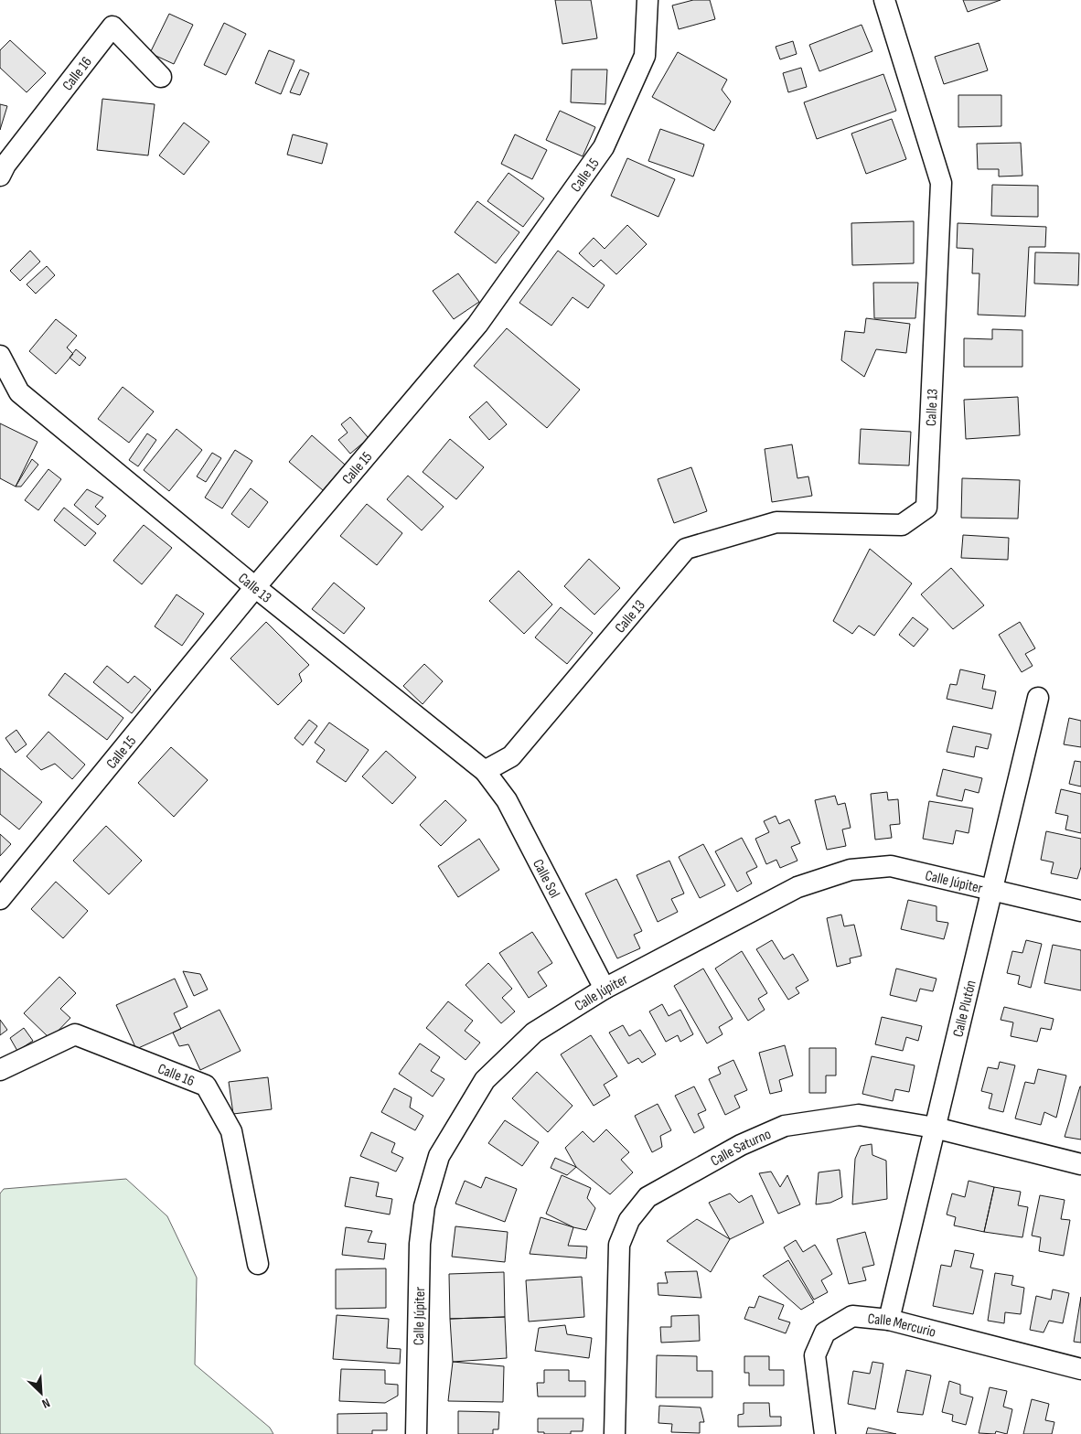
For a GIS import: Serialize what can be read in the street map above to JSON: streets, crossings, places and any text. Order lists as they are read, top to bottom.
{
  "streets": {
    "street": [
      "Calle 16",
      "Calle 15",
      "Calle 13",
      "Calle Sol",
      "Calle Júpiter",
      "Calle Plutón",
      "Calle Saturno",
      "Calle Mercurio"
    ]
  },
  "crossings": [
    ["Calle 15", "Calle 13"],
    ["Calle 13", "Calle Sol"],
    ["Calle Sol", "Calle Júpiter"],
    ["Calle Júpiter", "Calle Plutón"],
    ["Calle Plutón", "Calle Saturno"],
    ["Calle Plutón", "Calle Mercurio"]
  ],
  "north": "bottom right"
}
